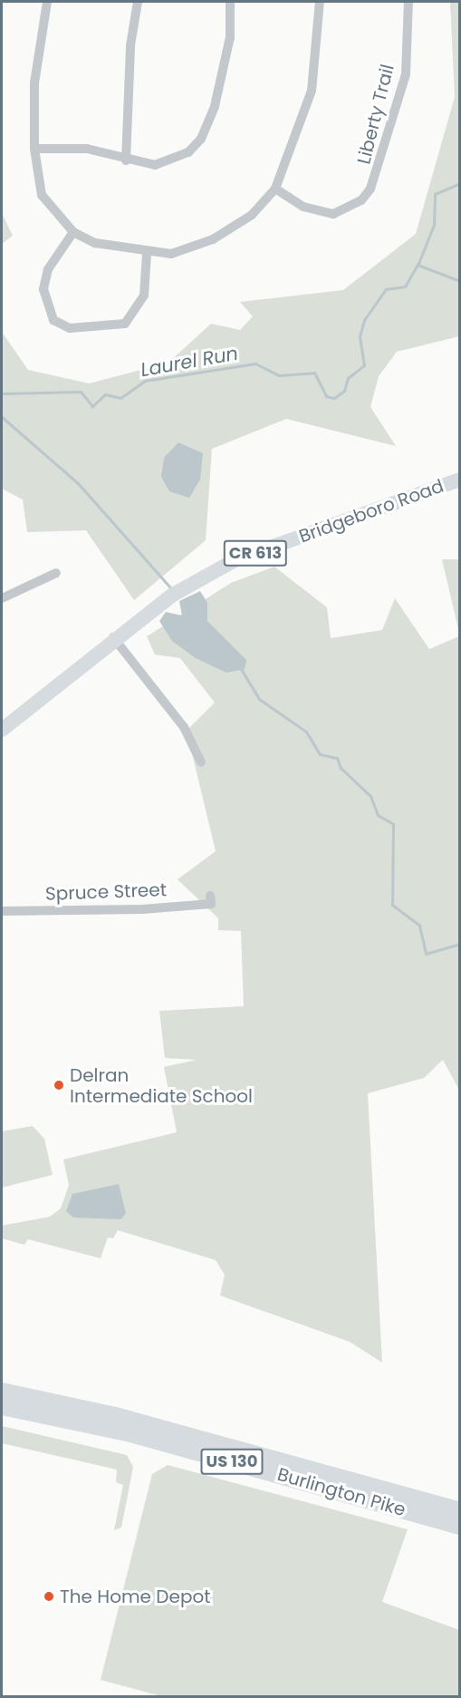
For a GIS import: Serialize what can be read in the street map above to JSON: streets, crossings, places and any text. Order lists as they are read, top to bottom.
{
  "streets": {
    "highway": ["US 130", "Burlington Pike"],
    "main road": ["Bridgeboro Road", "CR 613"],
    "street": ["Liberty Trail", "Spruce Street"]
  },
  "crossings": [
    ["Bridgeboro Road", "CR 613"]
  ],
  "water": ["Laurel Run"],
  "places": ["Delran Intermediate School", "The Home Depot"]
}
